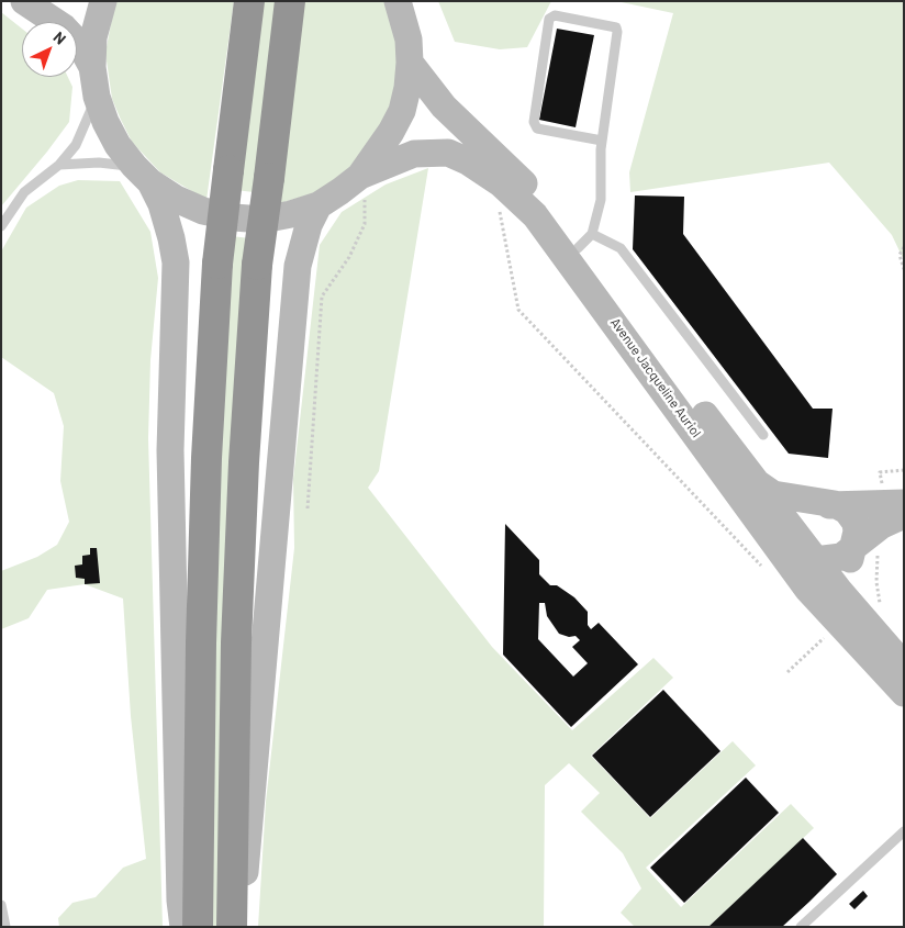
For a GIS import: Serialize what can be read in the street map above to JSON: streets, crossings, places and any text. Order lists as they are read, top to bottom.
{
  "streets": {
    "main road": ["Avenue Jacqueline Auriol"]
  },
  "north": "top right"
}
